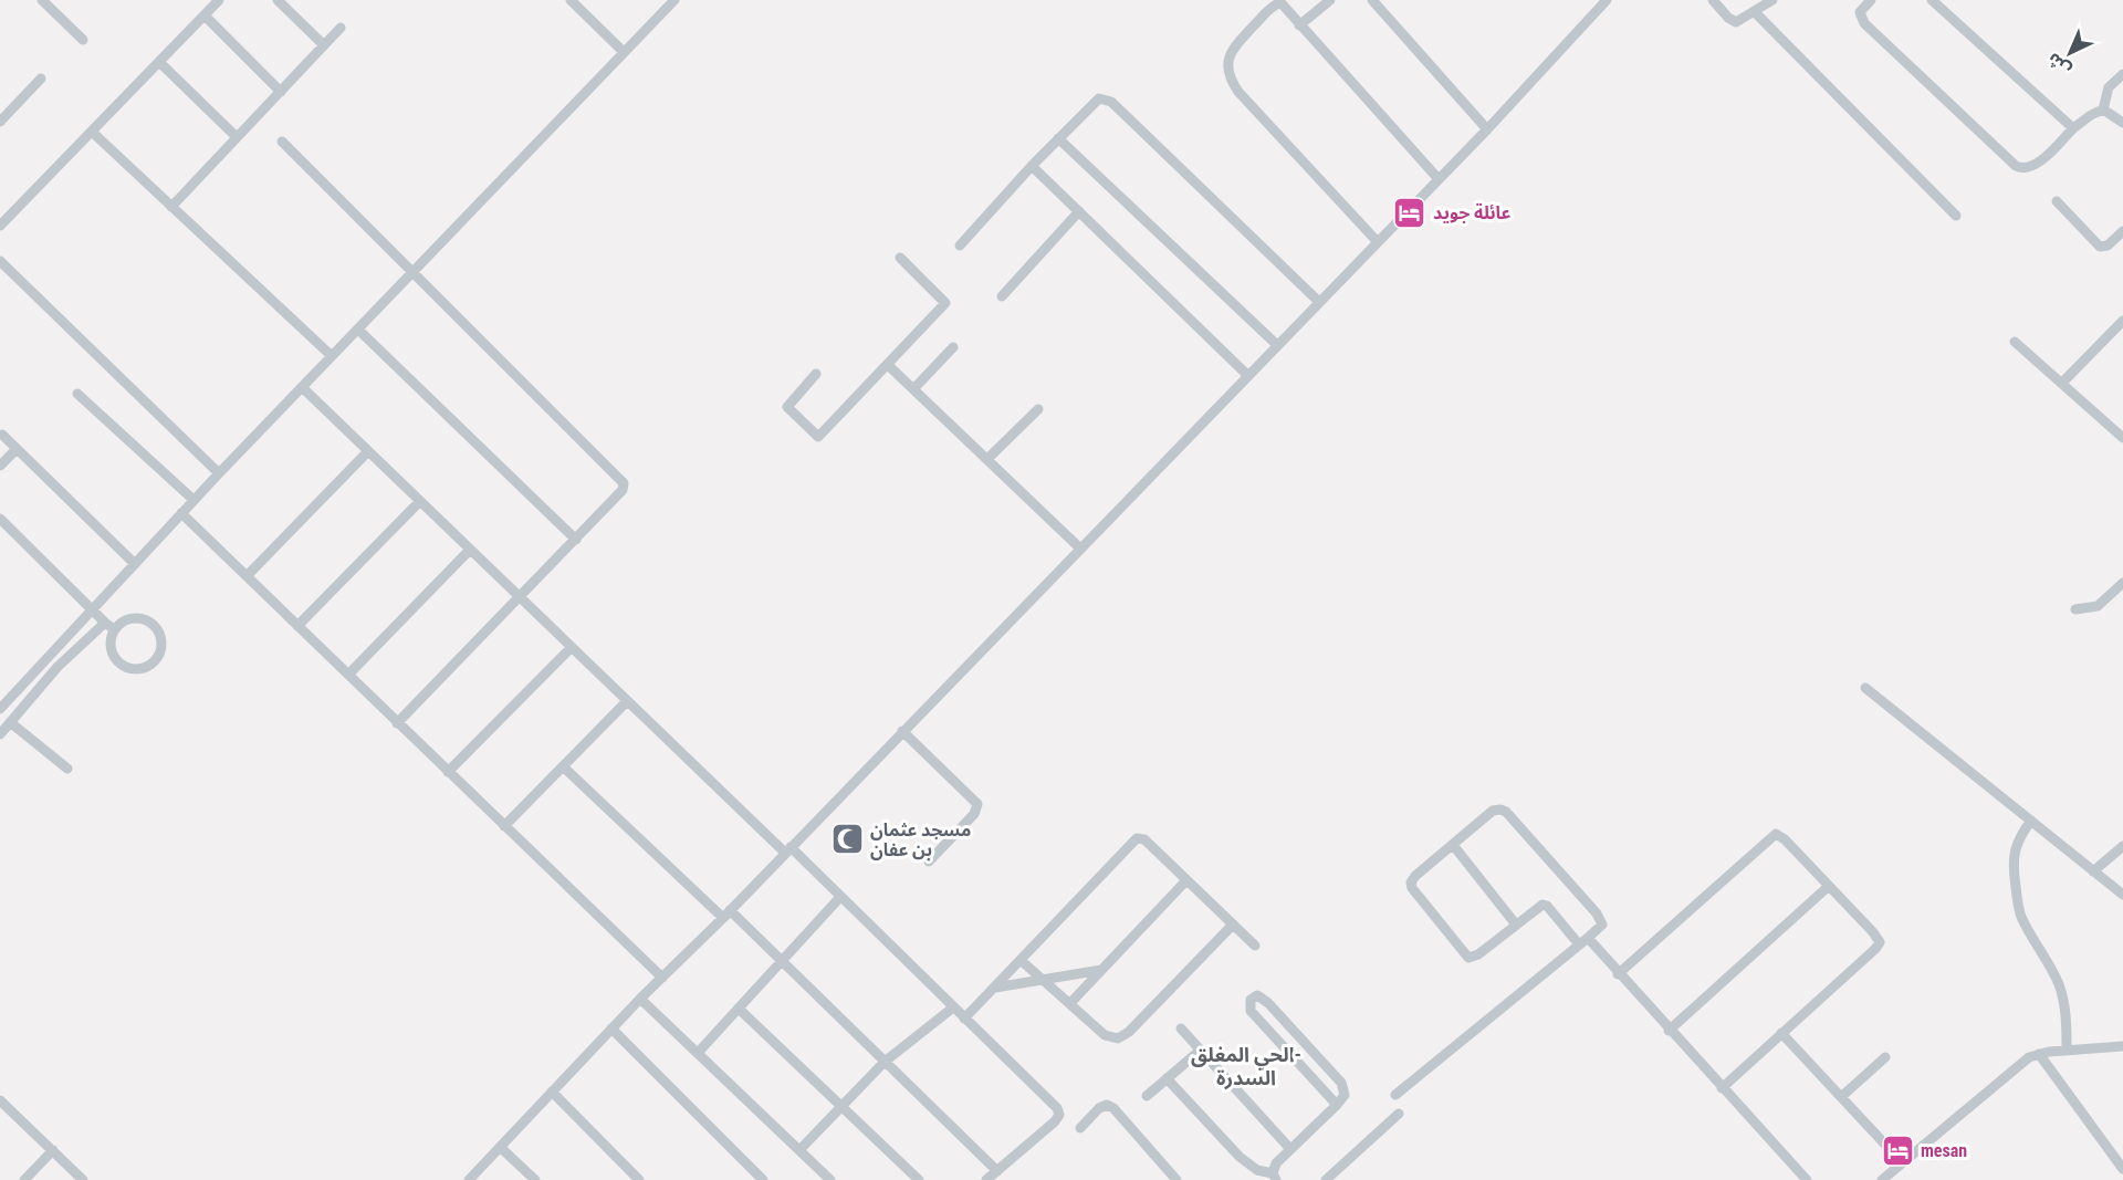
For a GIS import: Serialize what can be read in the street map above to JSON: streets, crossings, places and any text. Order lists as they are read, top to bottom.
{
  "districts": ["الحي المغلق- السدرة"],
  "places": {
    "hotel": ["عائلة جويد", "mesan"],
    "mosque": ["مسجد عثمان بن عفان"]
  },
  "north": "bottom left"
}
